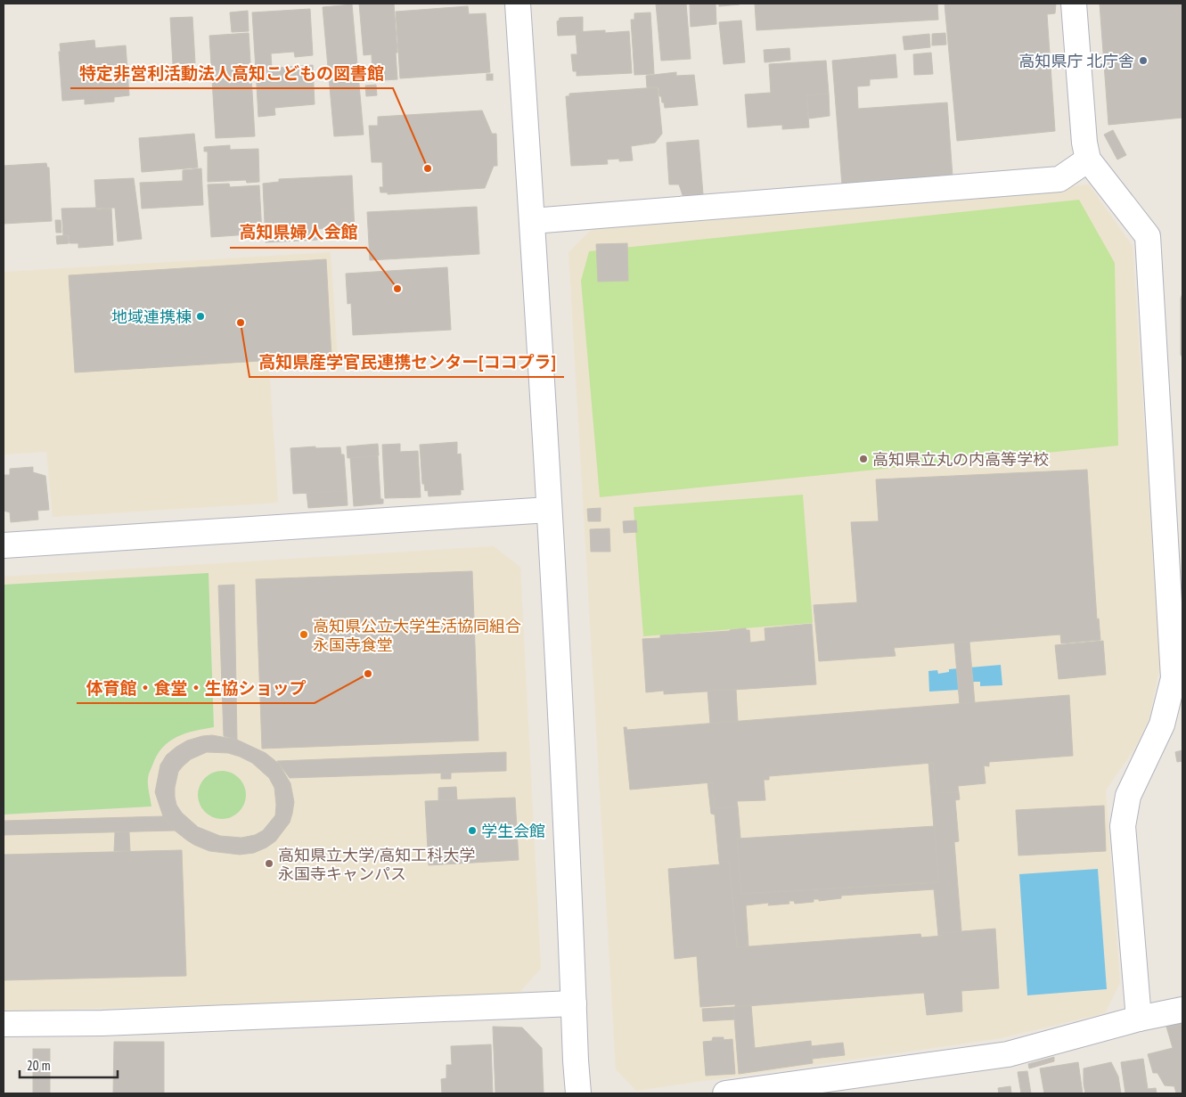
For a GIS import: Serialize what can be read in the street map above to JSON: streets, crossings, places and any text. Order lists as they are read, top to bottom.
{
  "places": [
    "高知県庁 北庁舎",
    "特定非営利活動法人高知こどもの図書館",
    "高知県婦人会館",
    "地域連携棟",
    "高知県産学官民連携センター[ココプラ]",
    "高知県立丸の内高等学校",
    "高知県公立大学生活協同組合 永国寺食堂",
    "体育館・食堂・生協ショップ",
    "学生会館",
    "高知県立大学/高知工科大学 永国寺キャンパス"
  ],
  "scale_bar": "20 m"
}
